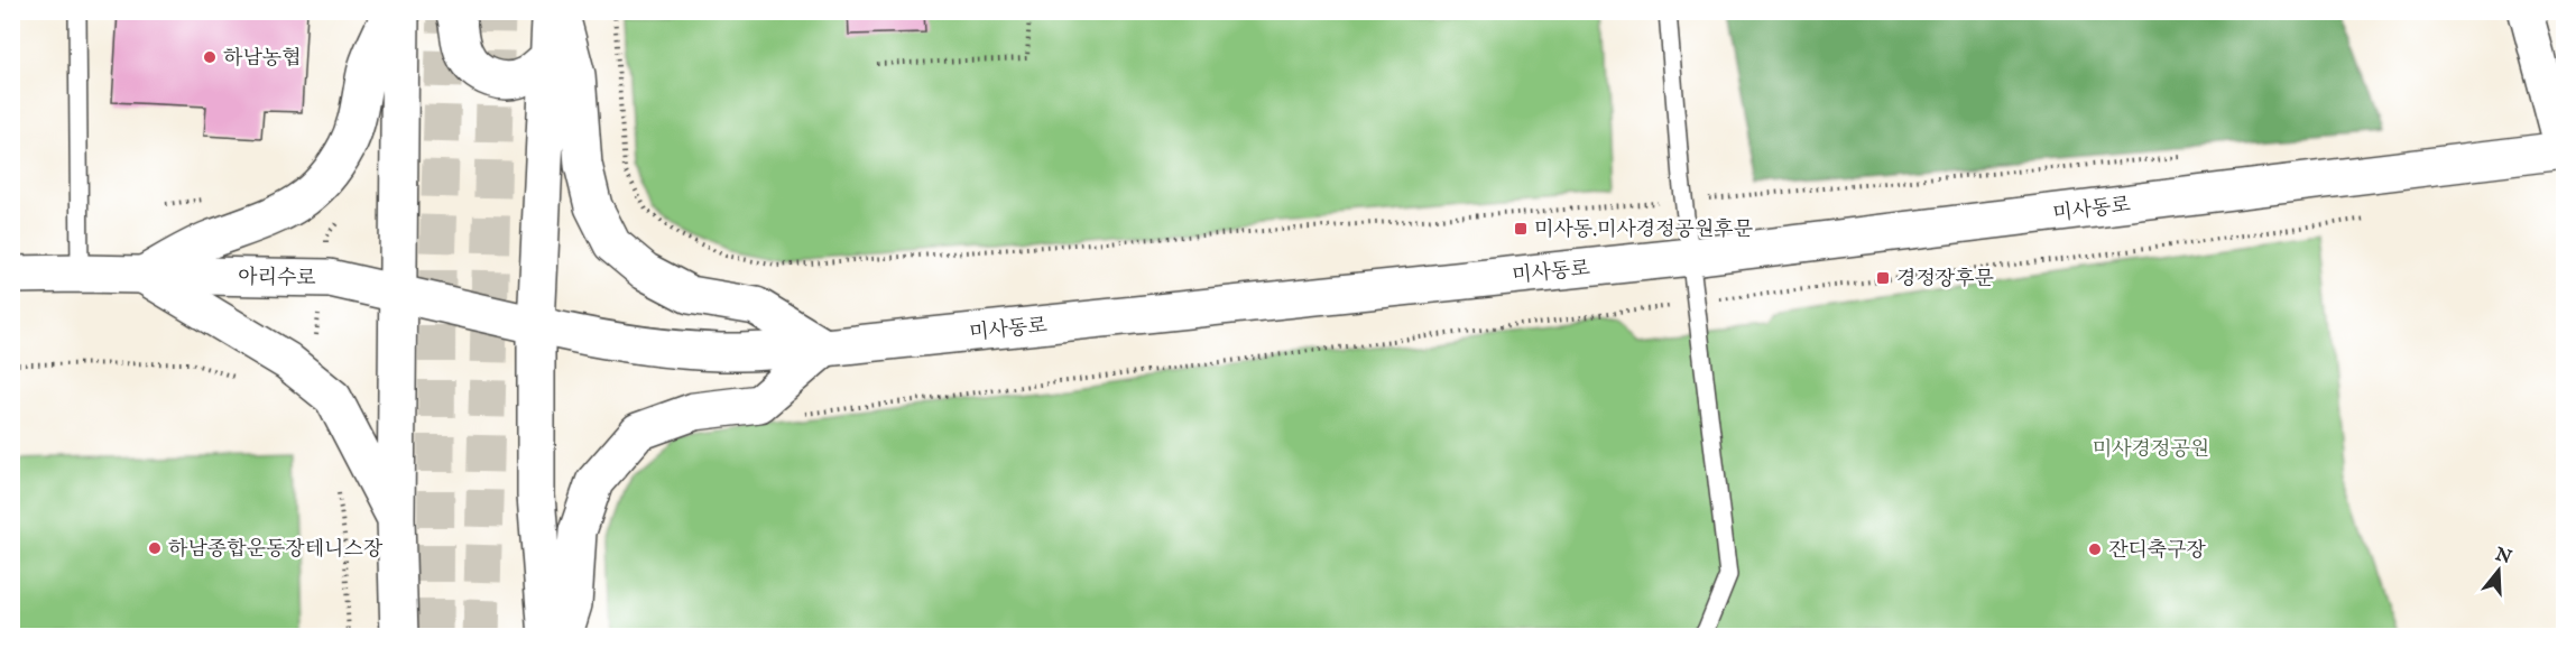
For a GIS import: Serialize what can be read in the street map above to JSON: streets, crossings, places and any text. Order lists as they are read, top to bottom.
{
  "streets": {
    "main road": ["미사동로", "아리수로"]
  },
  "crossings": [
    ["미사동로", "아리수로"]
  ],
  "parks": ["미사경정공원"],
  "places": {
    "other": ["하남농협", "하남종합운동장테니스장", "잔디축구장"],
    "transit": ["미사동.미사경정공원후문", "경정장후문"]
  },
  "north": "top"
}
